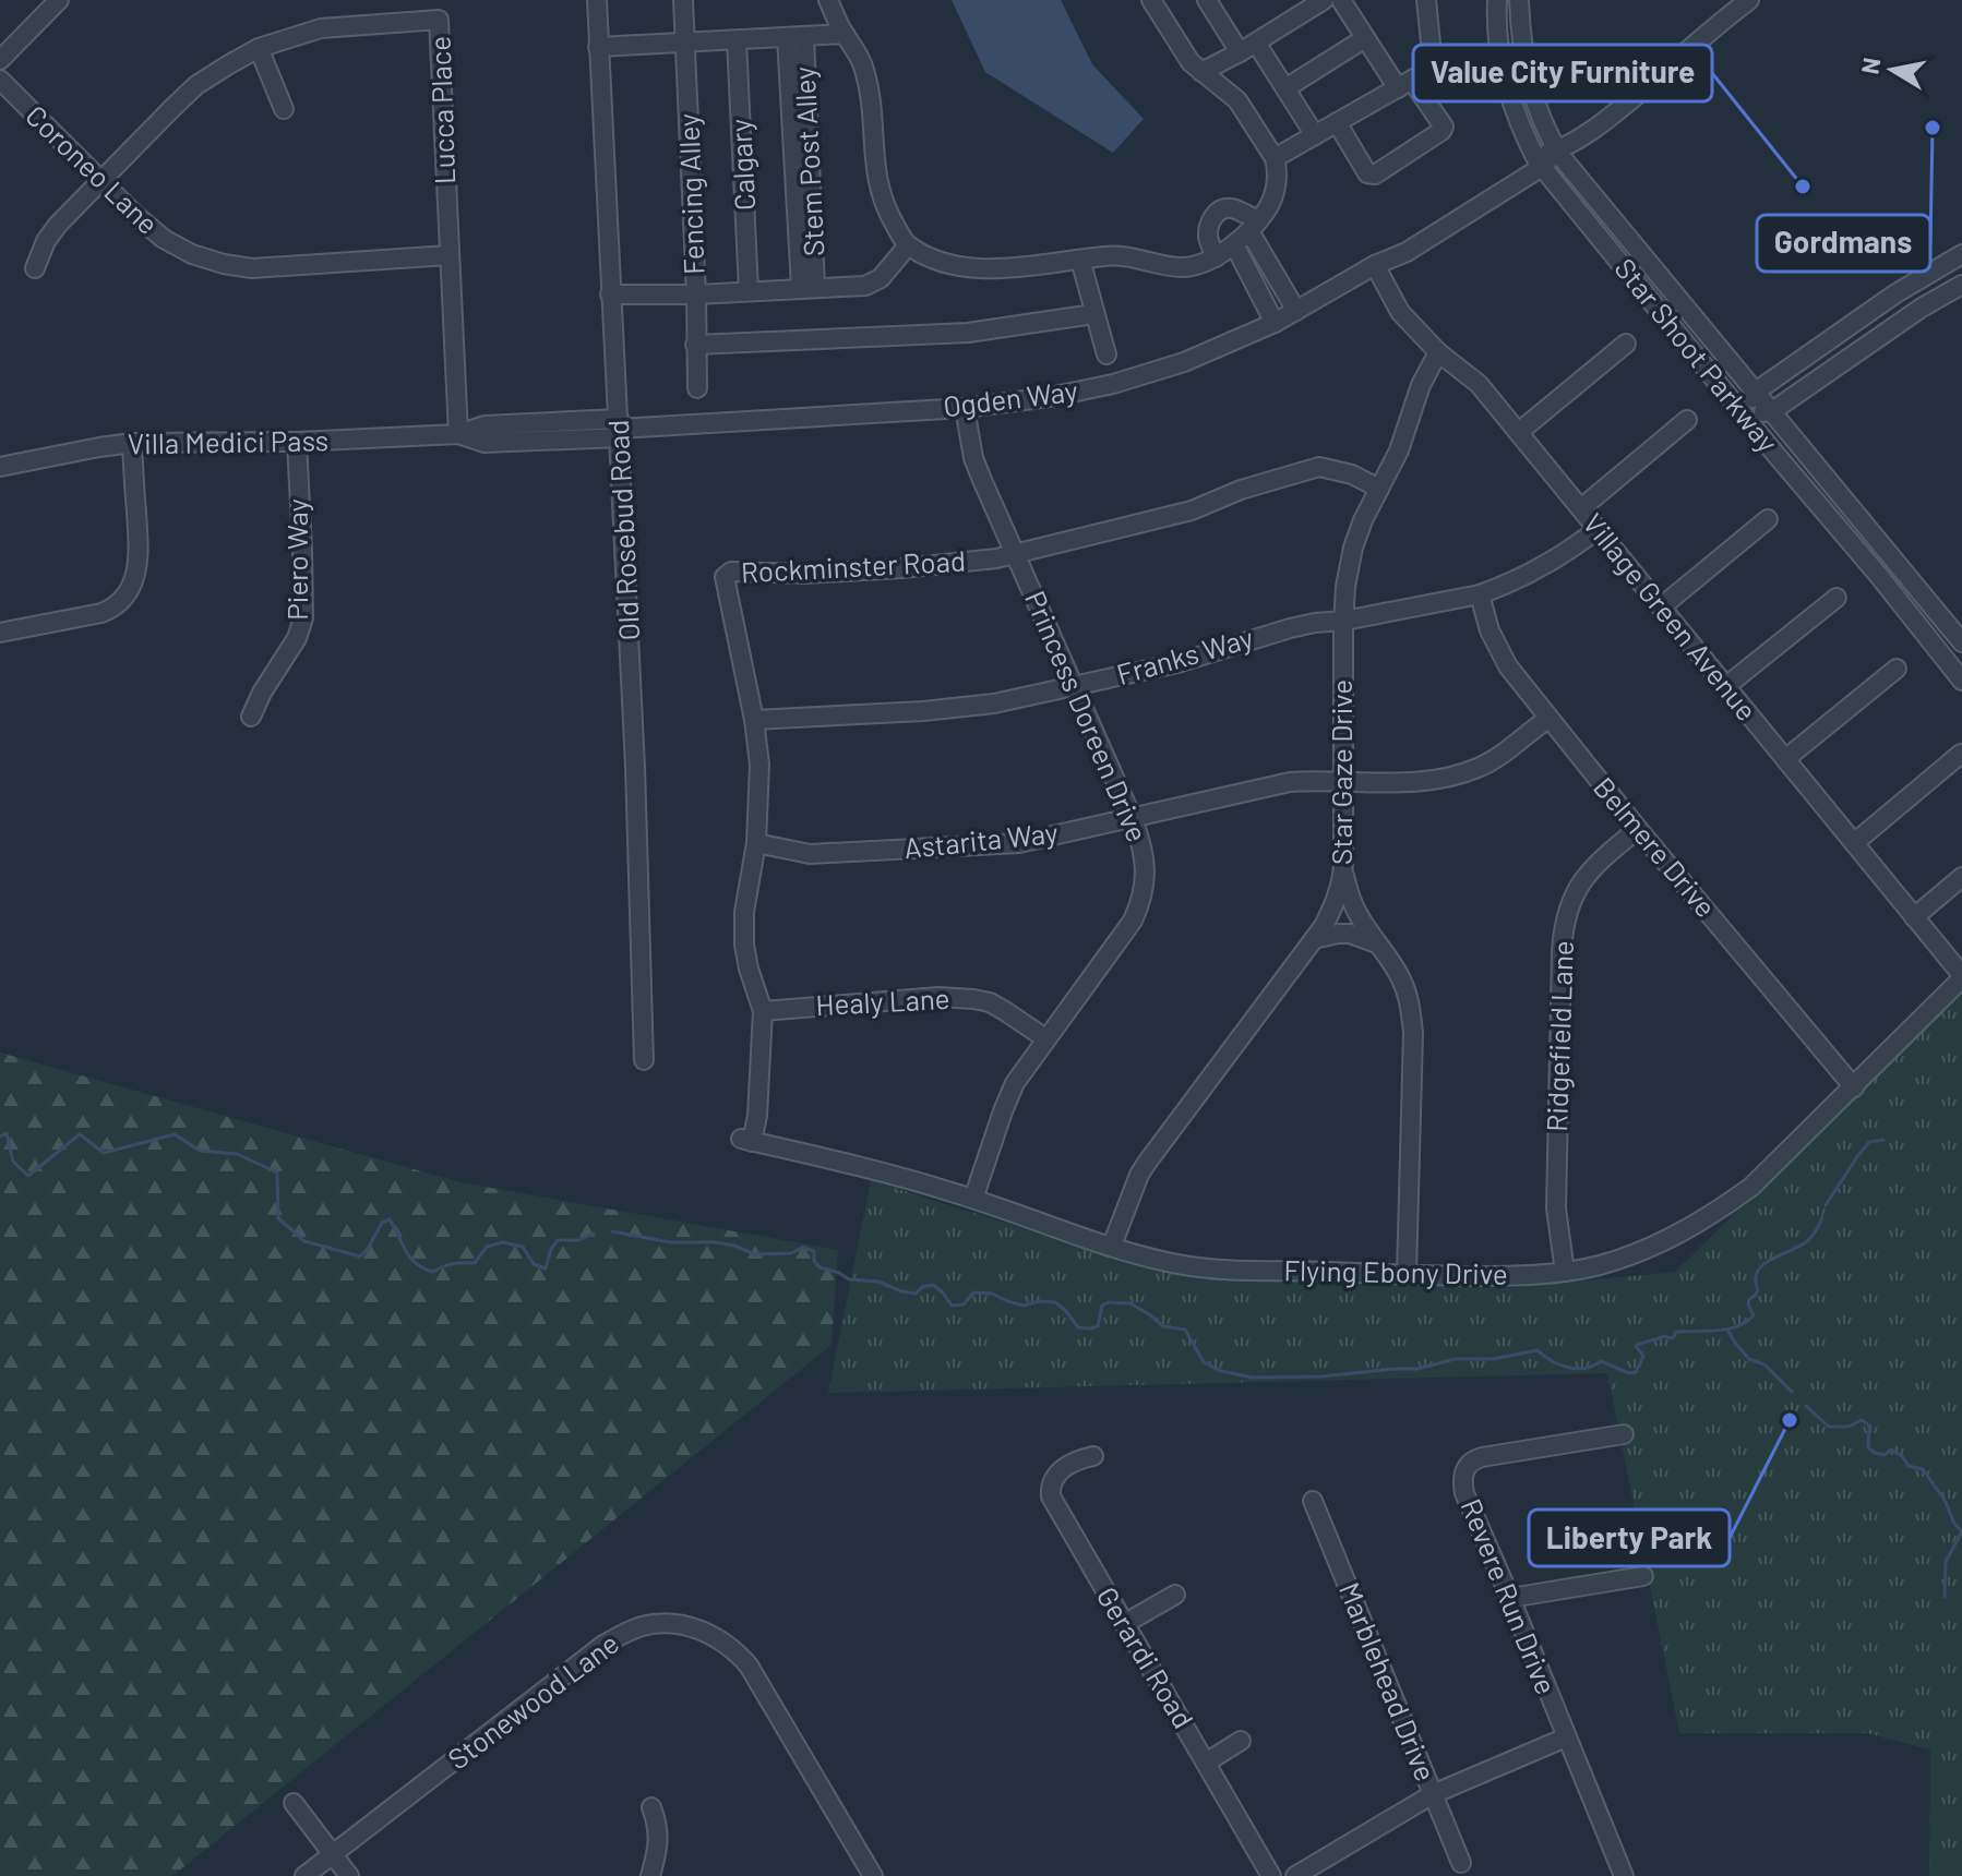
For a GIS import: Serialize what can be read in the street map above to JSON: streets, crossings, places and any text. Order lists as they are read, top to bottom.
{
  "streets": {
    "street": [
      "Lucca Place",
      "Stem Post Alley",
      "Calgary",
      "Coroneo Lane",
      "Fencing Alley",
      "Star Shoot Parkway",
      "Ogden Way",
      "Villa Medici Pass",
      "Old Rosebud Road",
      "Piero Way",
      "Rockminster Road",
      "Village Green Avenue",
      "Franks Way",
      "Princess Doreen Drive",
      "Star Gaze Drive",
      "Astarita Way",
      "Belmere Drive",
      "Healy Lane",
      "Ridgefield Lane",
      "Flying Ebony Drive",
      "Revere Run Drive",
      "Gerardi Road",
      "Marblehead Drive",
      "Stonewood Lane"
    ]
  },
  "crossings": [
    ["Lucca Place", "Coroneo Lane"],
    ["Lucca Place", "Villa Medici Pass"],
    ["Star Shoot Parkway", "Ogden Way"],
    ["Ogden Way", "Villa Medici Pass"],
    ["Ogden Way", "Old Rosebud Road"],
    ["Ogden Way", "Village Green Avenue"],
    ["Ogden Way", "Princess Doreen Drive"],
    ["Villa Medici Pass", "Old Rosebud Road"],
    ["Villa Medici Pass", "Piero Way"],
    ["Rockminster Road", "Franks Way"],
    ["Rockminster Road", "Princess Doreen Drive"],
    ["Rockminster Road", "Star Gaze Drive"],
    ["Rockminster Road", "Astarita Way"],
    ["Rockminster Road", "Healy Lane"],
    ["Rockminster Road", "Flying Ebony Drive"],
    ["Village Green Avenue", "Franks Way"],
    ["Village Green Avenue", "Star Gaze Drive"],
    ["Village Green Avenue", "Flying Ebony Drive"],
    ["Franks Way", "Princess Doreen Drive"],
    ["Franks Way", "Star Gaze Drive"],
    ["Franks Way", "Belmere Drive"],
    ["Princess Doreen Drive", "Astarita Way"],
    ["Princess Doreen Drive", "Healy Lane"],
    ["Princess Doreen Drive", "Flying Ebony Drive"],
    ["Star Gaze Drive", "Astarita Way"],
    ["Star Gaze Drive", "Flying Ebony Drive"],
    ["Astarita Way", "Belmere Drive"],
    ["Belmere Drive", "Ridgefield Lane"],
    ["Belmere Drive", "Flying Ebony Drive"],
    ["Ridgefield Lane", "Flying Ebony Drive"]
  ],
  "places": ["Gordmans", "Value City Furniture", "Liberty Park"],
  "north": "left"
}
